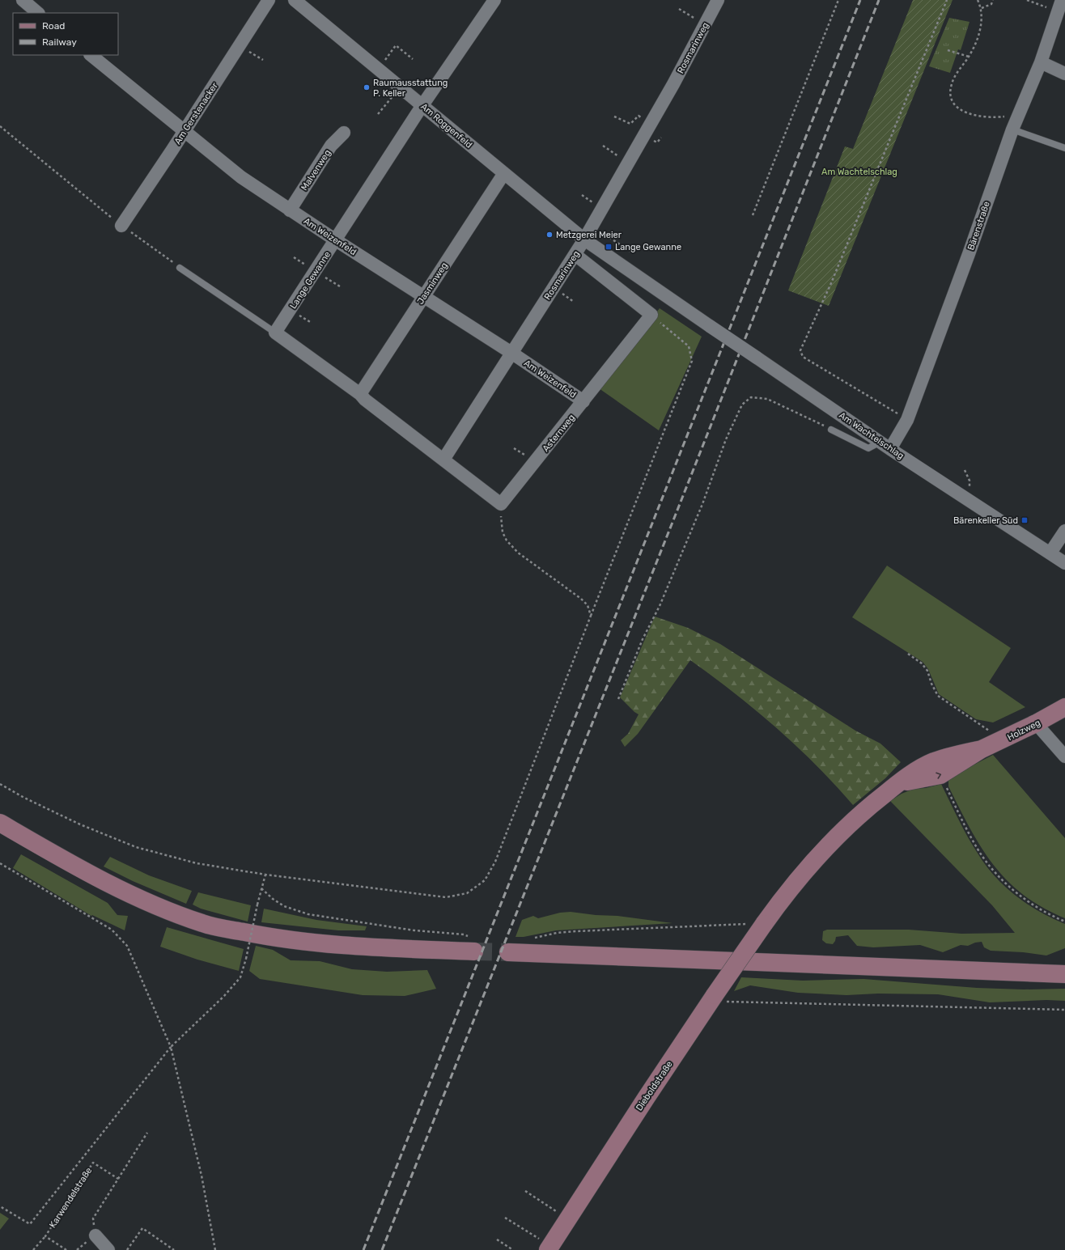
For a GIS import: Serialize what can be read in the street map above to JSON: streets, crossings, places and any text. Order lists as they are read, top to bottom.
{
  "streets": {
    "main road": ["Holzweg", "Dieboldstraße"],
    "street": [
      "Rosmarinweg",
      "Am Gerstenacker",
      "Am Roggenfeld",
      "Malvenweg",
      "Bärenstraße",
      "Am Weizenfeld",
      "Lange Gewanne",
      "Jasminweg",
      "Asternweg",
      "Am Wachtelschlag"
    ],
    "path": ["Karwendelstraße"]
  },
  "crossings": [
    ["Rosmarinweg", "Am Roggenfeld"],
    ["Rosmarinweg", "Am Weizenfeld"],
    ["Rosmarinweg", "Am Wachtelschlag"],
    ["Am Gerstenacker", "Am Weizenfeld"],
    ["Am Roggenfeld", "Lange Gewanne"],
    ["Am Roggenfeld", "Jasminweg"],
    ["Am Roggenfeld", "Am Wachtelschlag"],
    ["Malvenweg", "Am Weizenfeld"],
    ["Bärenstraße", "Am Wachtelschlag"],
    ["Am Weizenfeld", "Lange Gewanne"],
    ["Am Weizenfeld", "Jasminweg"],
    ["Am Weizenfeld", "Asternweg"],
    ["Holzweg", "Dieboldstraße"]
  ],
  "parks": ["Am Wachtelschlag"],
  "places": {
    "other": ["Raumausstattung P. Keller", "Metzgerei Meier"],
    "transit": ["Lange Gewanne", "Bärenkeller Süd"]
  },
  "legend": ["Road", "Railway"]
}
